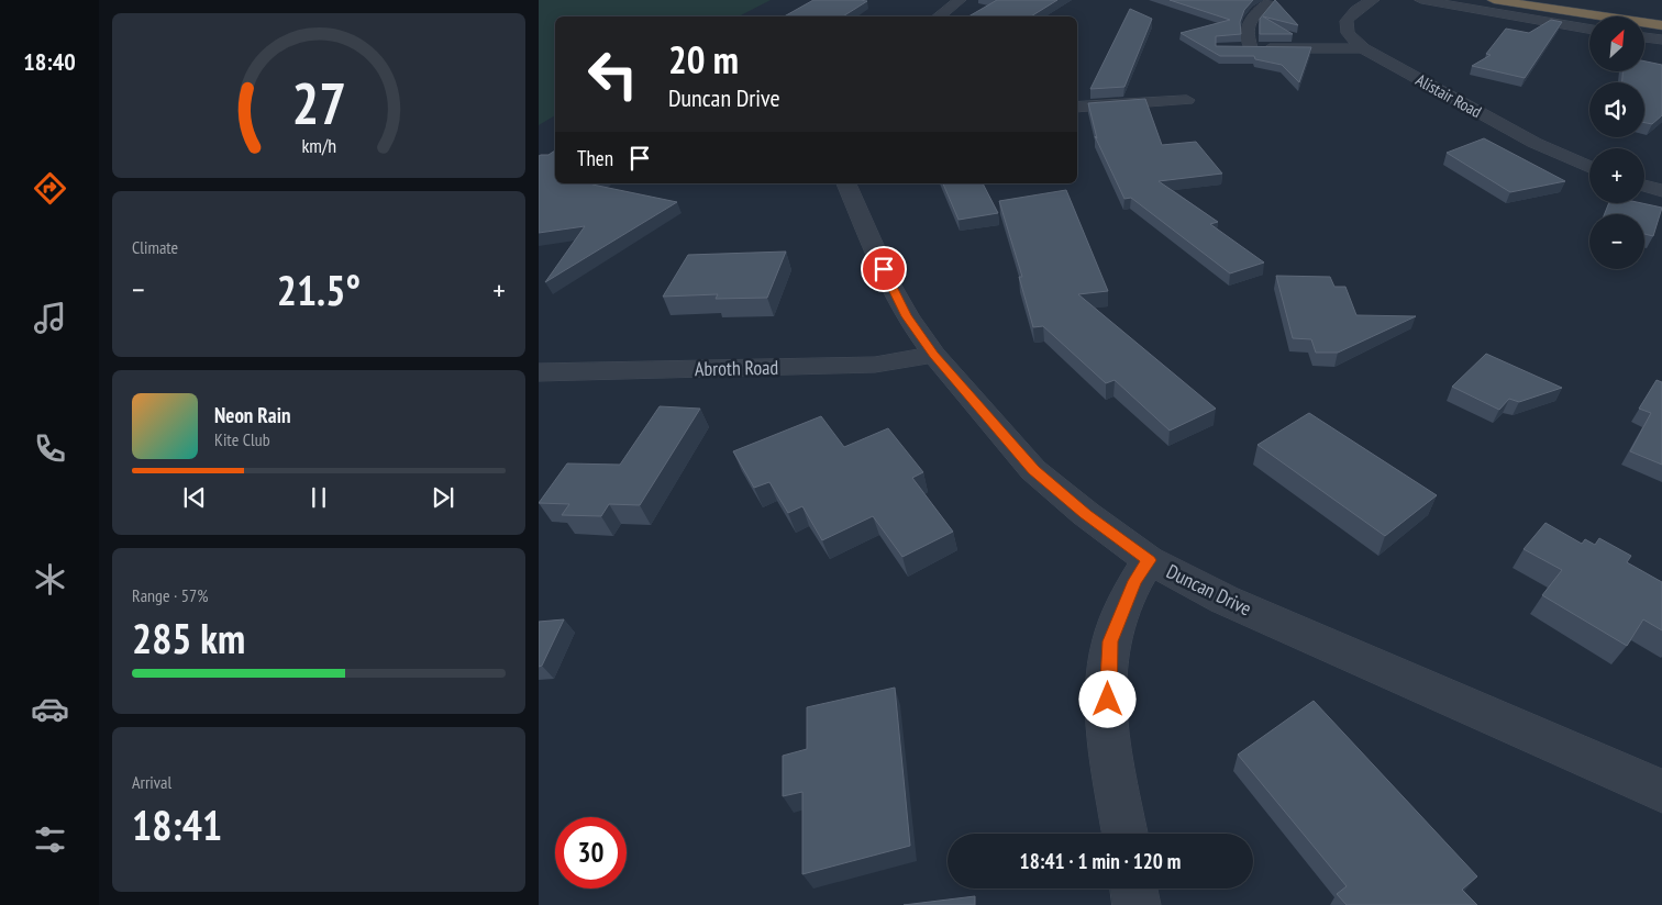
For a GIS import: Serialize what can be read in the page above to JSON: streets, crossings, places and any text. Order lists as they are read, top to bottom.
{
  "streets": {
    "street": ["Alistair Road", "Abroth Road", "Duncan Drive"]
  },
  "crossings": [
    ["Abroth Road", "Duncan Drive"]
  ],
  "north": "top right",
  "page": {
    "tabs": "18:40",
    "map_buttons": ["+", "−"],
    "turn": ["20 m", "Duncan Drive"],
    "then": "Then",
    "tile": [
      "Climate",
      ["Range · 57%", "285 km"],
      ["Arrival", "18:41"]
    ],
    "heat": ["−", "21.5°", "+"],
    "song": ["Neon Rain", "Kite Club"],
    "limit": "30",
    "trip": "18:41 · 1 min · 120 m",
    "gauge": ["27", "km/h"]
  }
}
